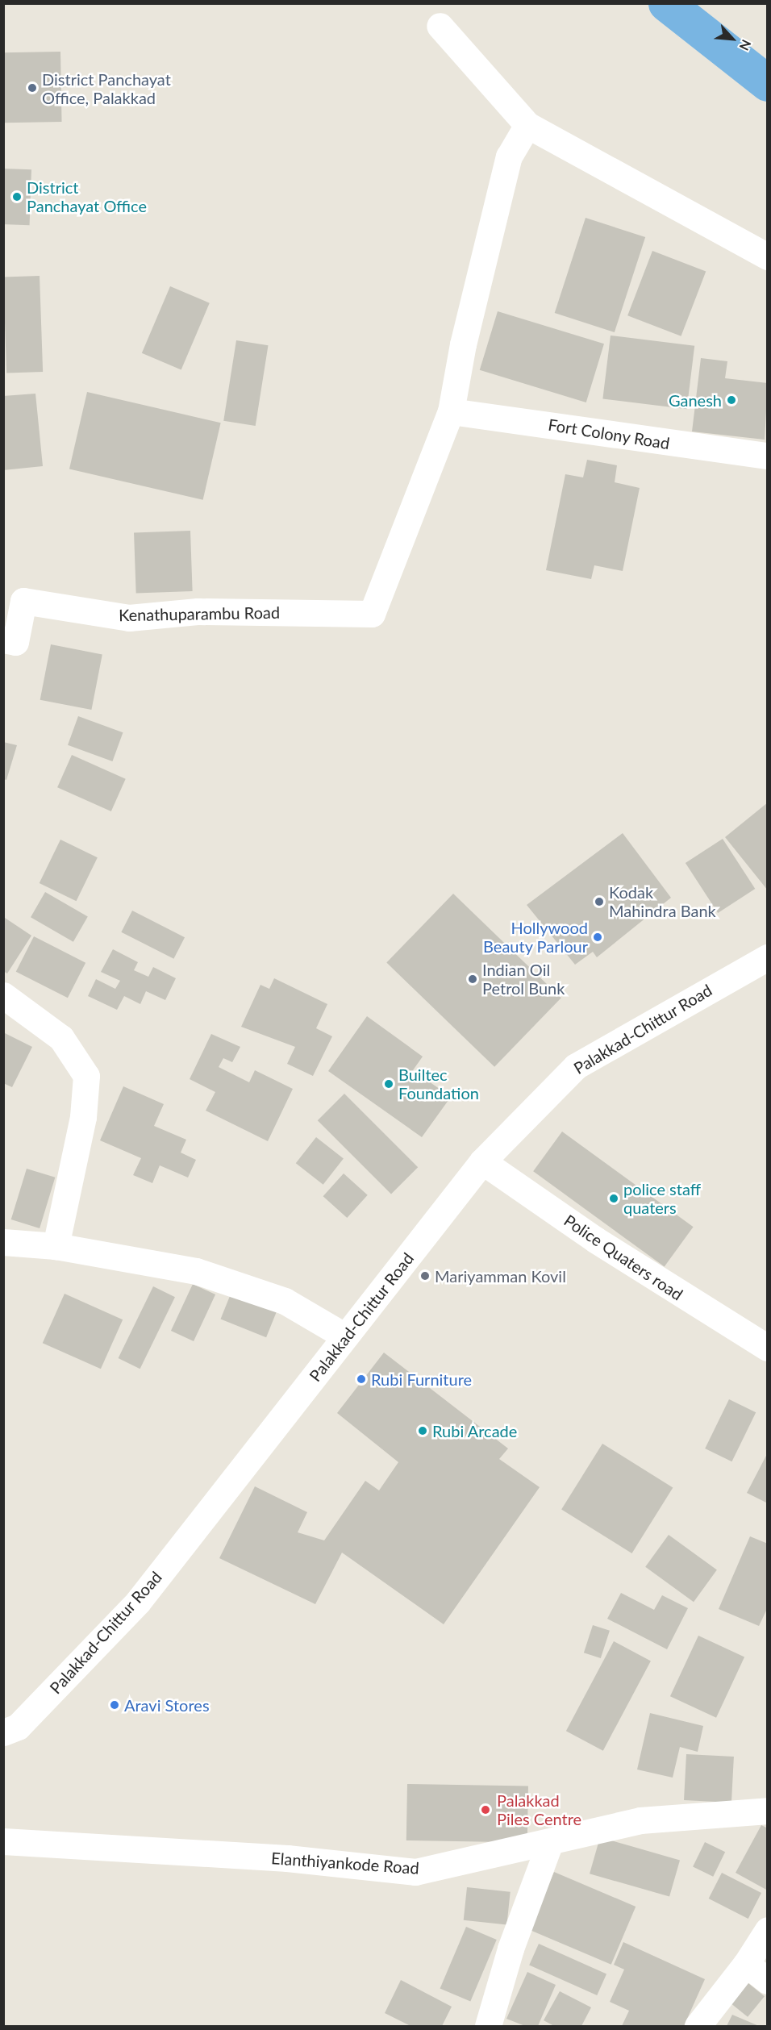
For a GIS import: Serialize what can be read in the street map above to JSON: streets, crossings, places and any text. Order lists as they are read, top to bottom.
{
  "streets": {
    "street": [
      "Fort Colony Road",
      "Kenathuparambu Road",
      "Palakkad-Chittur Road",
      "Police Quaters road",
      "Elanthiyankode Road"
    ]
  },
  "crossings": [
    ["Fort Colony Road", "Kenathuparambu Road"],
    ["Palakkad-Chittur Road", "Police Quaters road"]
  ],
  "places": [
    "District Panchayat Office, Palakkad",
    "District Panchayat Office",
    "Ganesh",
    "Kodak Mahindra Bank",
    "Hollywood Beauty Parlour",
    "Indian Oil Petrol Bunk",
    "Builtec Foundation",
    "police staff quaters",
    "Mariyamman Kovil",
    "Rubi Furniture",
    "Rubi Arcade",
    "Aravi Stores",
    "Palakkad Piles Centre"
  ],
  "north": "bottom right"
}
